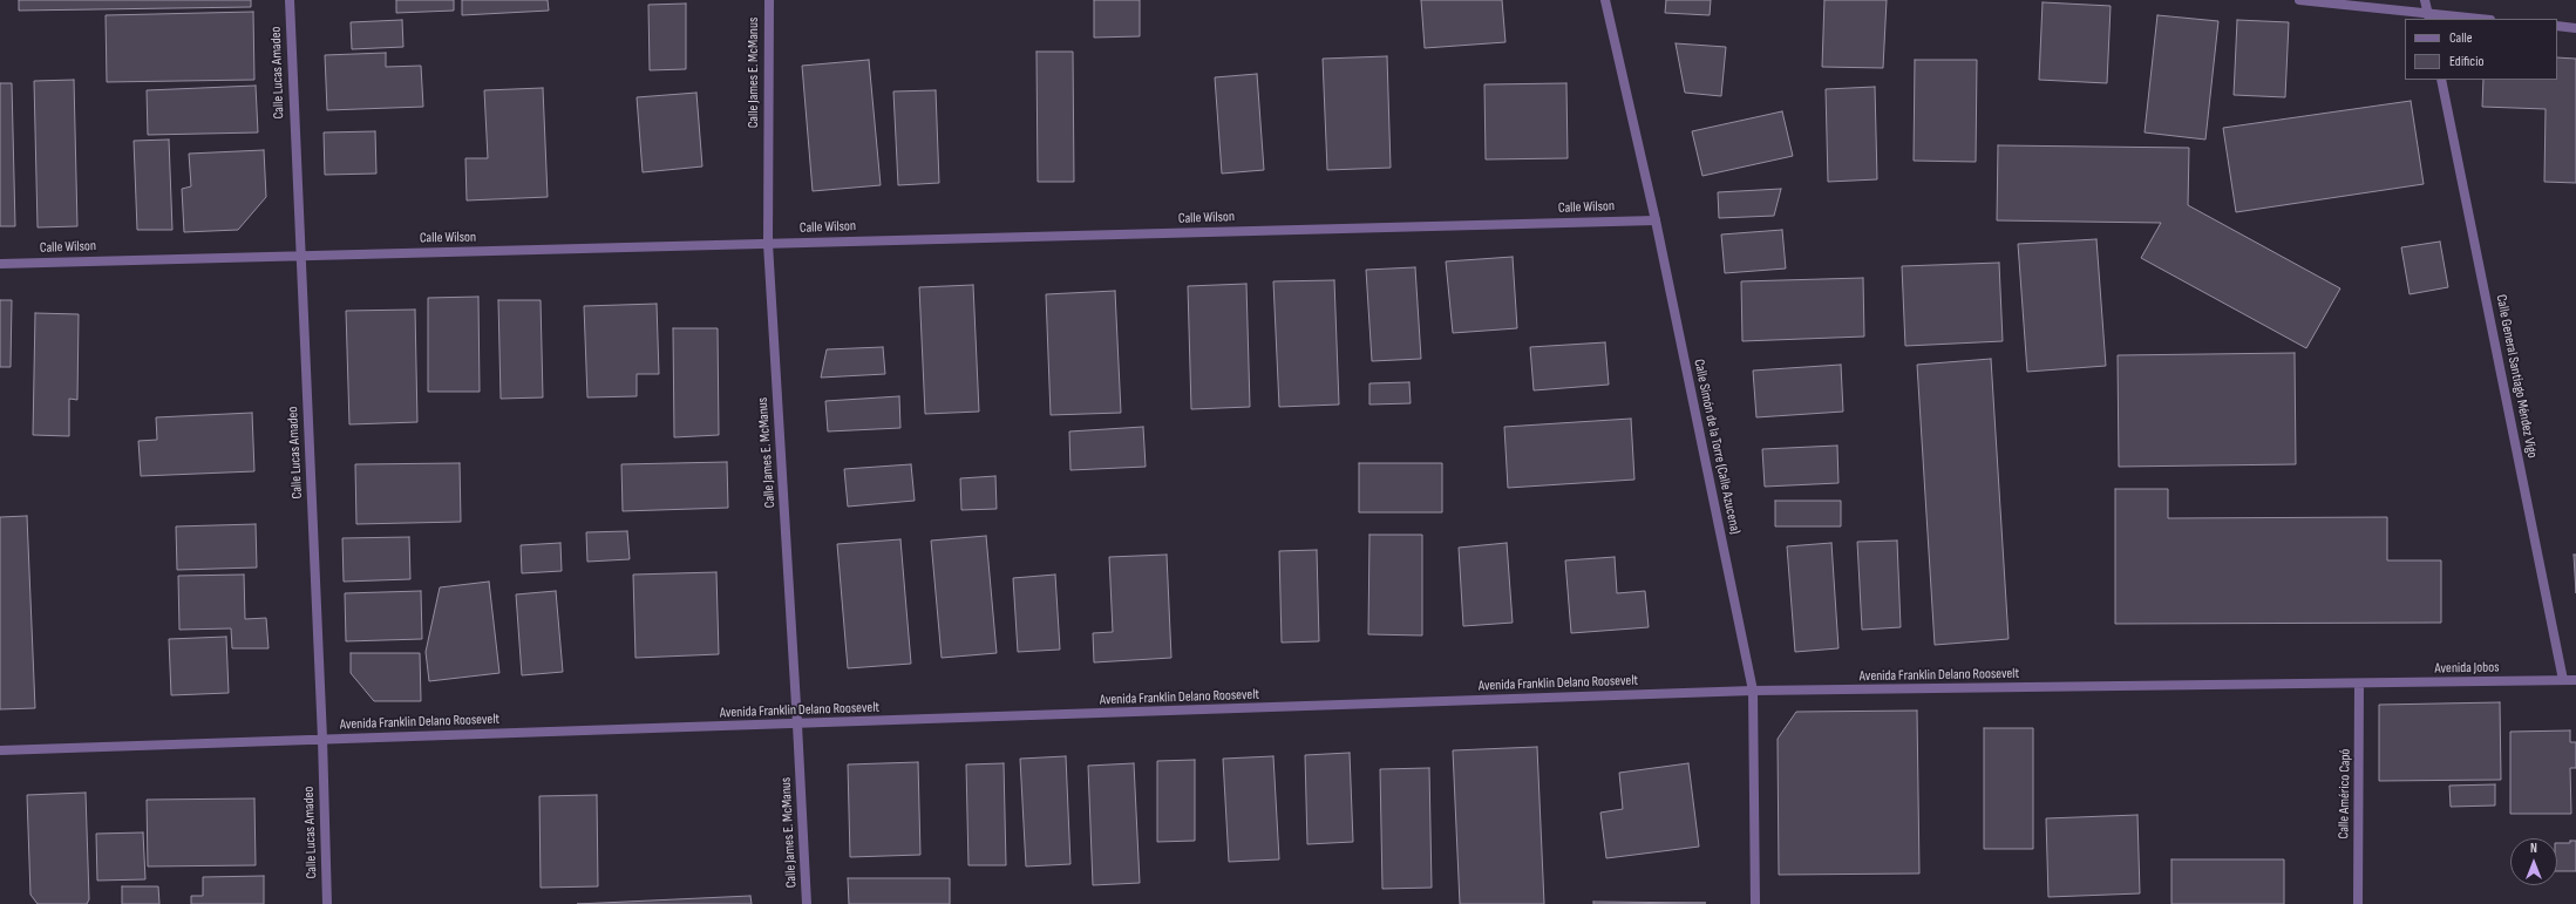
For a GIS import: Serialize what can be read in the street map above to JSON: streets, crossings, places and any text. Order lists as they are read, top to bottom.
{
  "streets": {
    "street": [
      "Calle Lucas Amadeo",
      "Calle James E. McManus",
      "Calle Wilson",
      "Calle General Santiago Méndez Vigo",
      "Calle Simón de la Torre (Calle Azucena)",
      "Avenida Jobos",
      "Avenida Franklin Delano Roosevelt",
      "Calle Américo Capó"
    ]
  },
  "crossings": [
    ["Calle Lucas Amadeo", "Calle Wilson"],
    ["Calle Lucas Amadeo", "Avenida Franklin Delano Roosevelt"],
    ["Calle James E. McManus", "Calle Wilson"],
    ["Calle James E. McManus", "Avenida Franklin Delano Roosevelt"],
    ["Calle Wilson", "Calle Simón de la Torre (Calle Azucena)"],
    ["Calle General Santiago Méndez Vigo", "Avenida Jobos"],
    ["Calle Simón de la Torre (Calle Azucena)", "Avenida Franklin Delano Roosevelt"],
    ["Avenida Jobos", "Avenida Franklin Delano Roosevelt"],
    ["Avenida Jobos", "Calle Américo Capó"],
    ["Avenida Franklin Delano Roosevelt", "Calle Américo Capó"]
  ],
  "legend": ["Calle", "Edificio"],
  "north": "top"
}
